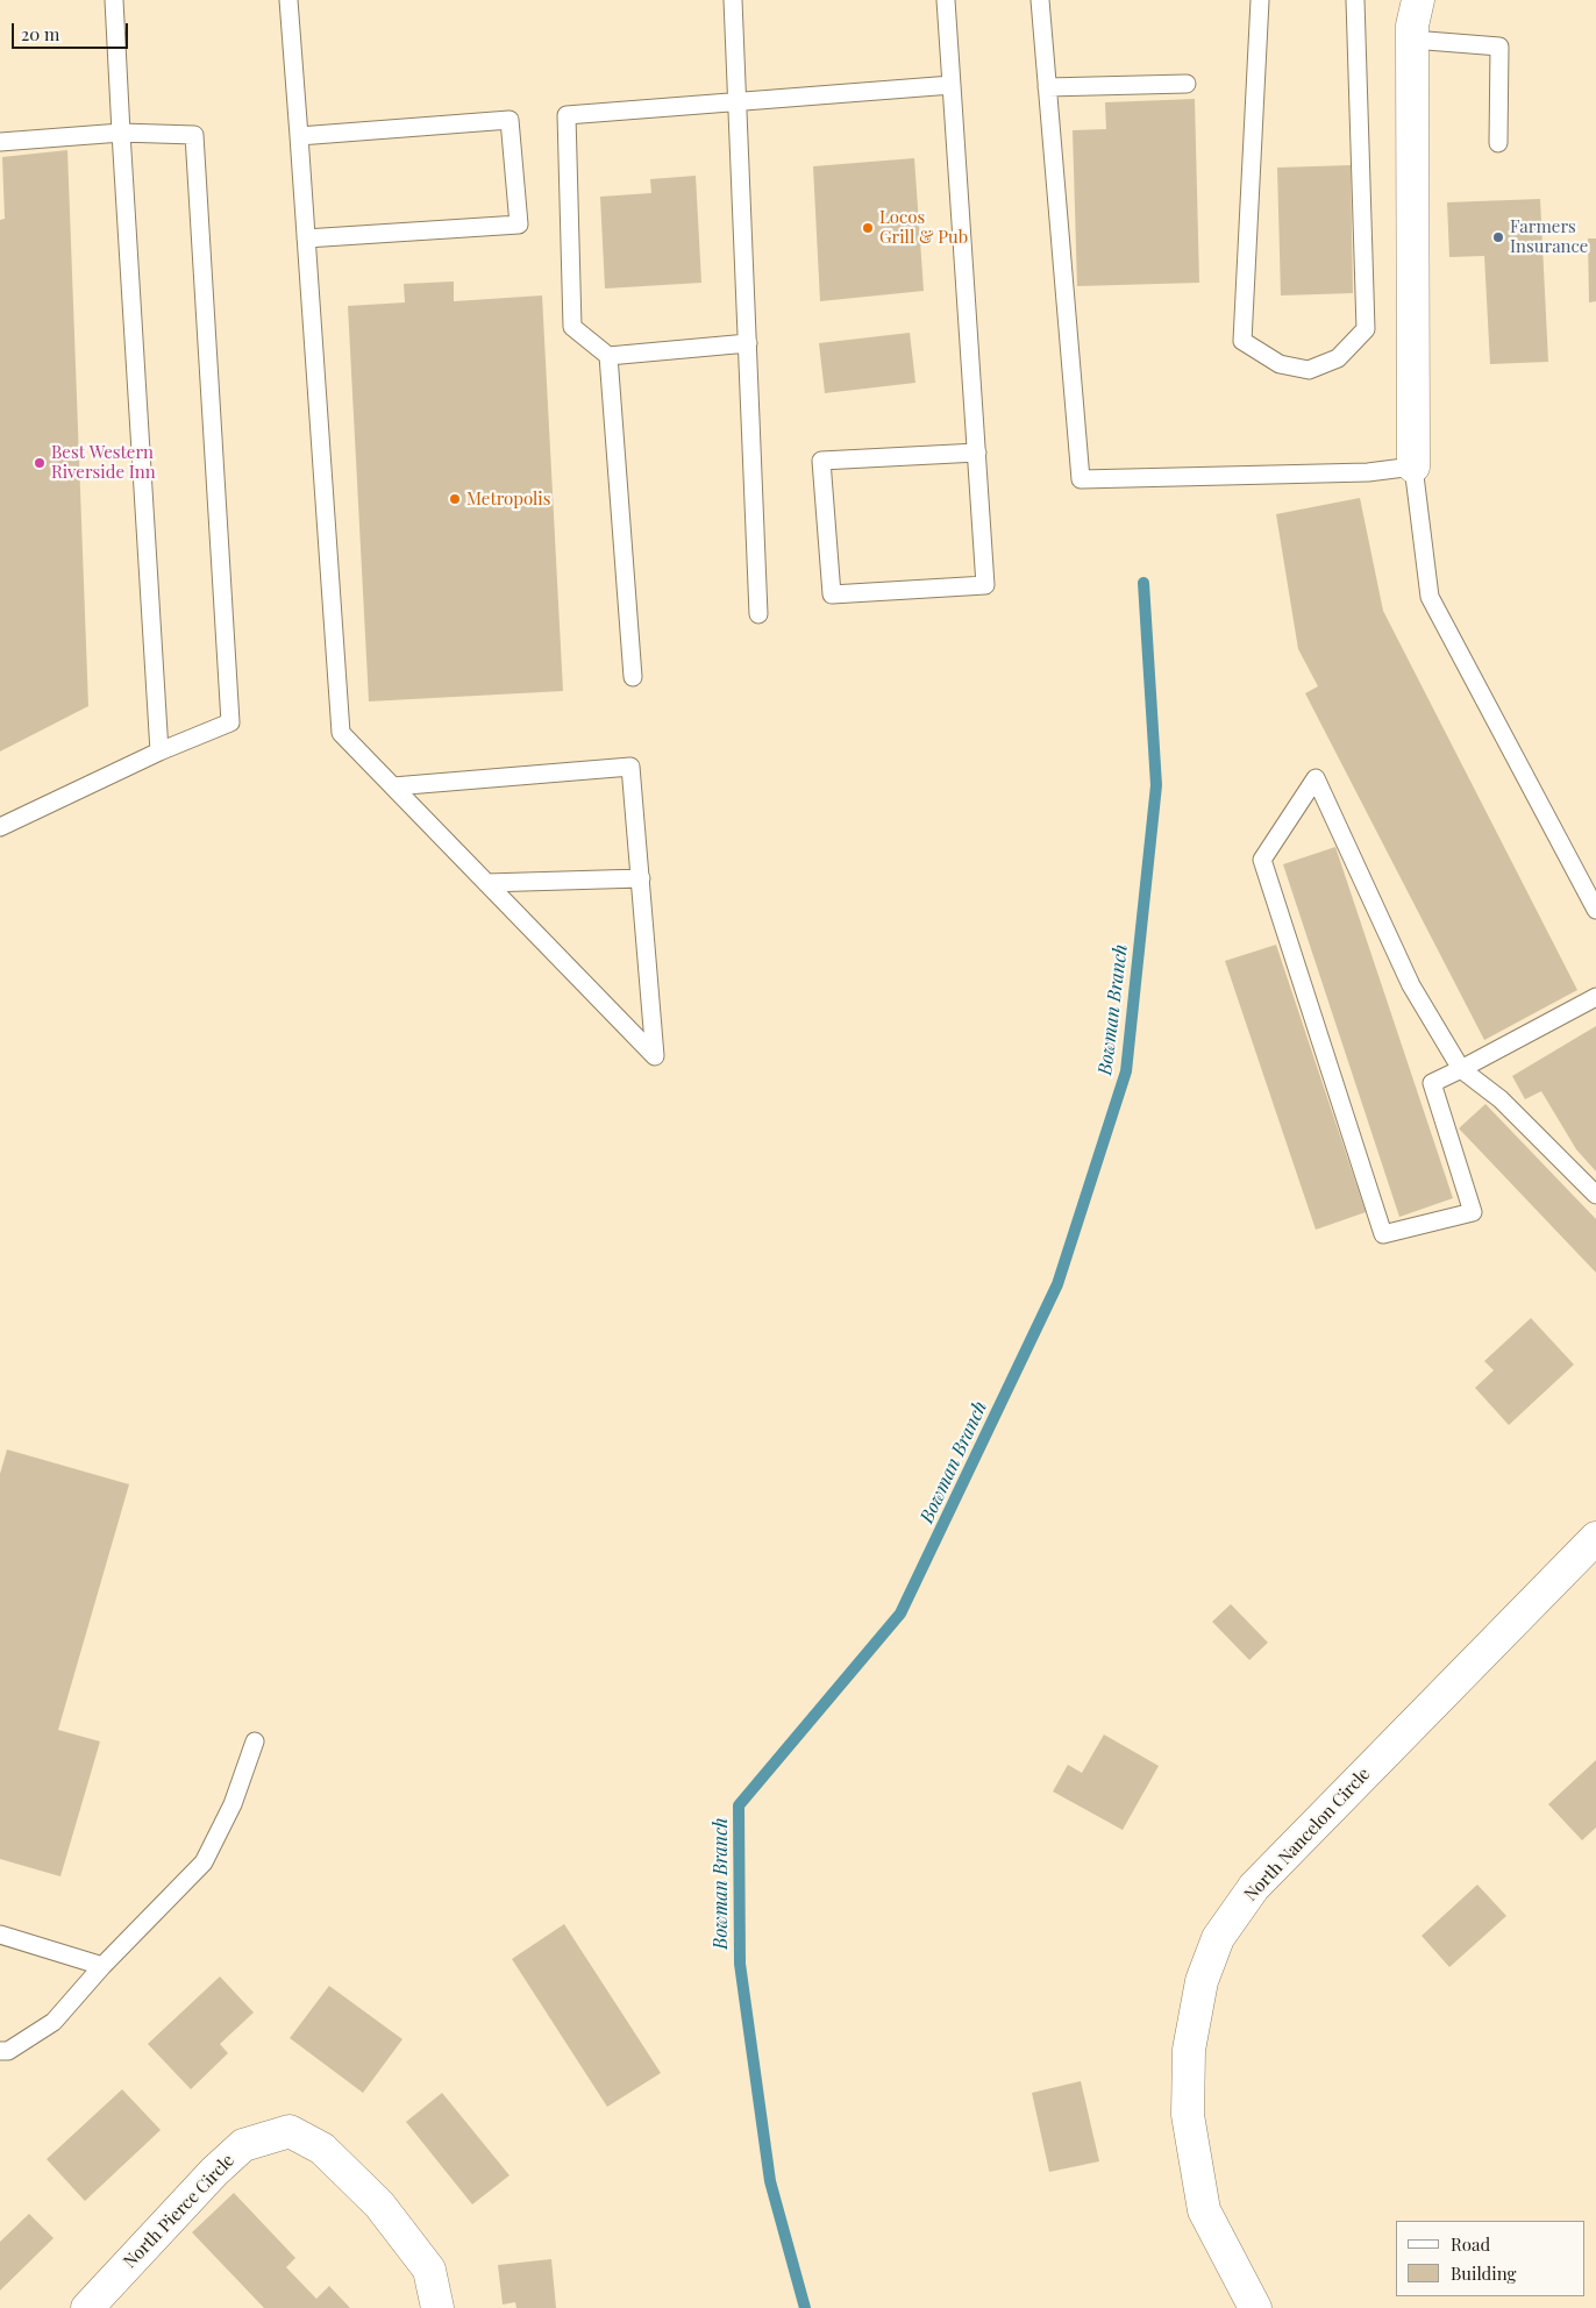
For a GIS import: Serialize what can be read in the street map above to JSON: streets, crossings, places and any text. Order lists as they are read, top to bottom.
{
  "streets": {
    "street": ["North Nancelon Circle", "North Pierce Circle"]
  },
  "water": ["Bowman Branch"],
  "places": [
    "Locos Grill & Pub",
    "Farmers Insurance",
    "Best Western Riverside Inn",
    "Metropolis"
  ],
  "legend": ["Road", "Building"],
  "scale_bar": "20 m"
}
